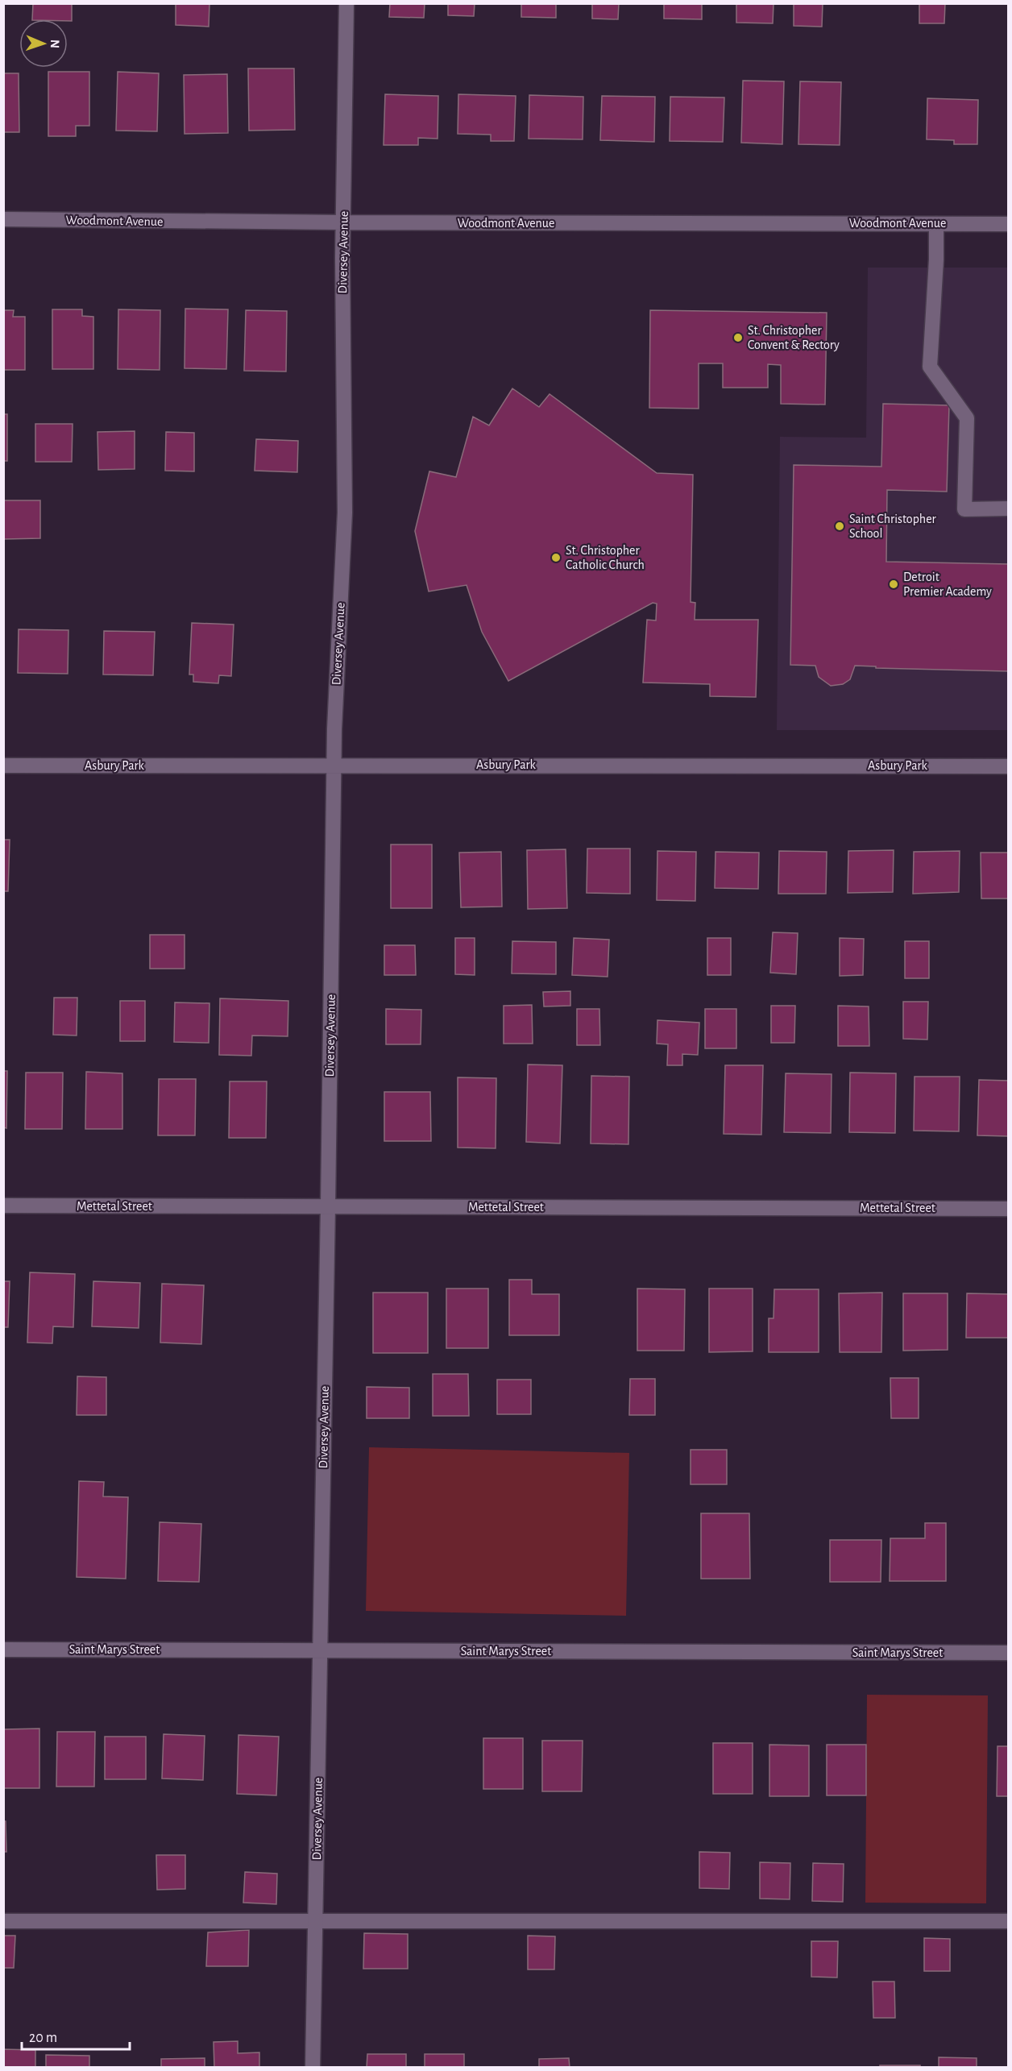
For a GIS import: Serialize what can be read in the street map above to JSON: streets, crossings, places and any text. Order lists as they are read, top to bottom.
{
  "streets": {
    "street": [
      "Woodmont Avenue",
      "Diversey Avenue",
      "Asbury Park",
      "Mettetal Street",
      "Saint Marys Street"
    ]
  },
  "crossings": [
    ["Woodmont Avenue", "Diversey Avenue"],
    ["Diversey Avenue", "Asbury Park"],
    ["Diversey Avenue", "Mettetal Street"],
    ["Diversey Avenue", "Saint Marys Street"]
  ],
  "places": [
    "St. Christopher Convent & Rectory",
    "Saint Christopher School",
    "St. Christopher Catholic Church",
    "Detroit Premier Academy"
  ],
  "scale_bar": "20 m",
  "north": "right"
}
